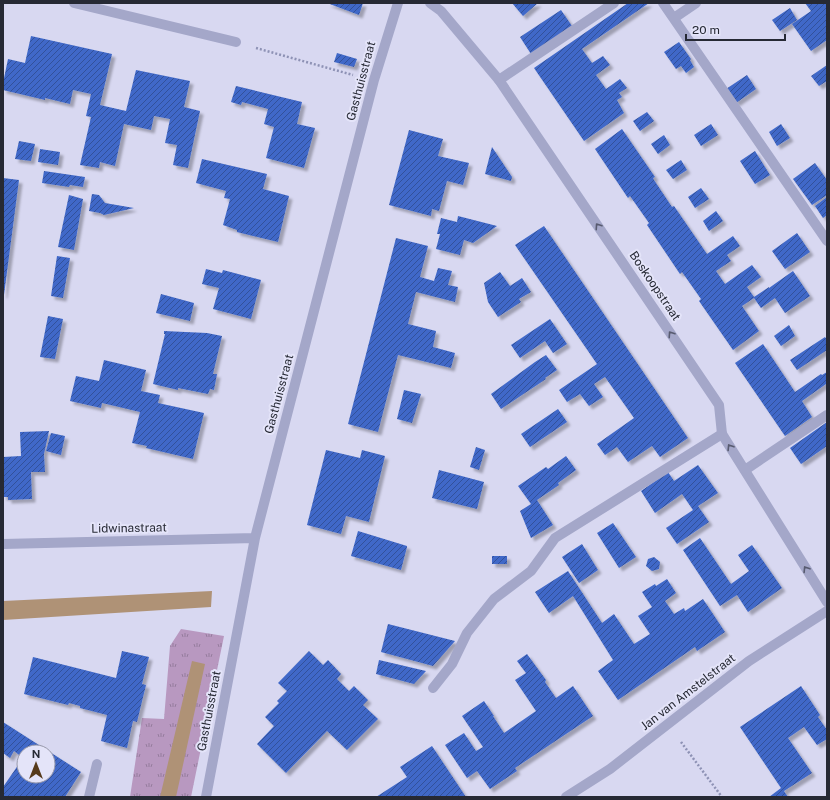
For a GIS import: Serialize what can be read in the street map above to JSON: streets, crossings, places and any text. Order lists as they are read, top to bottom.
{
  "streets": {
    "street": [
      "Gasthuisstraat",
      "Boskoopstraat",
      "Lidwinastraat",
      "Jan van Amstelstraat"
    ]
  },
  "crossings": [
    ["Gasthuisstraat", "Lidwinastraat"]
  ],
  "one_way": ["Boskoopstraat"],
  "scale_bar": "20 m",
  "north": "top"
}
